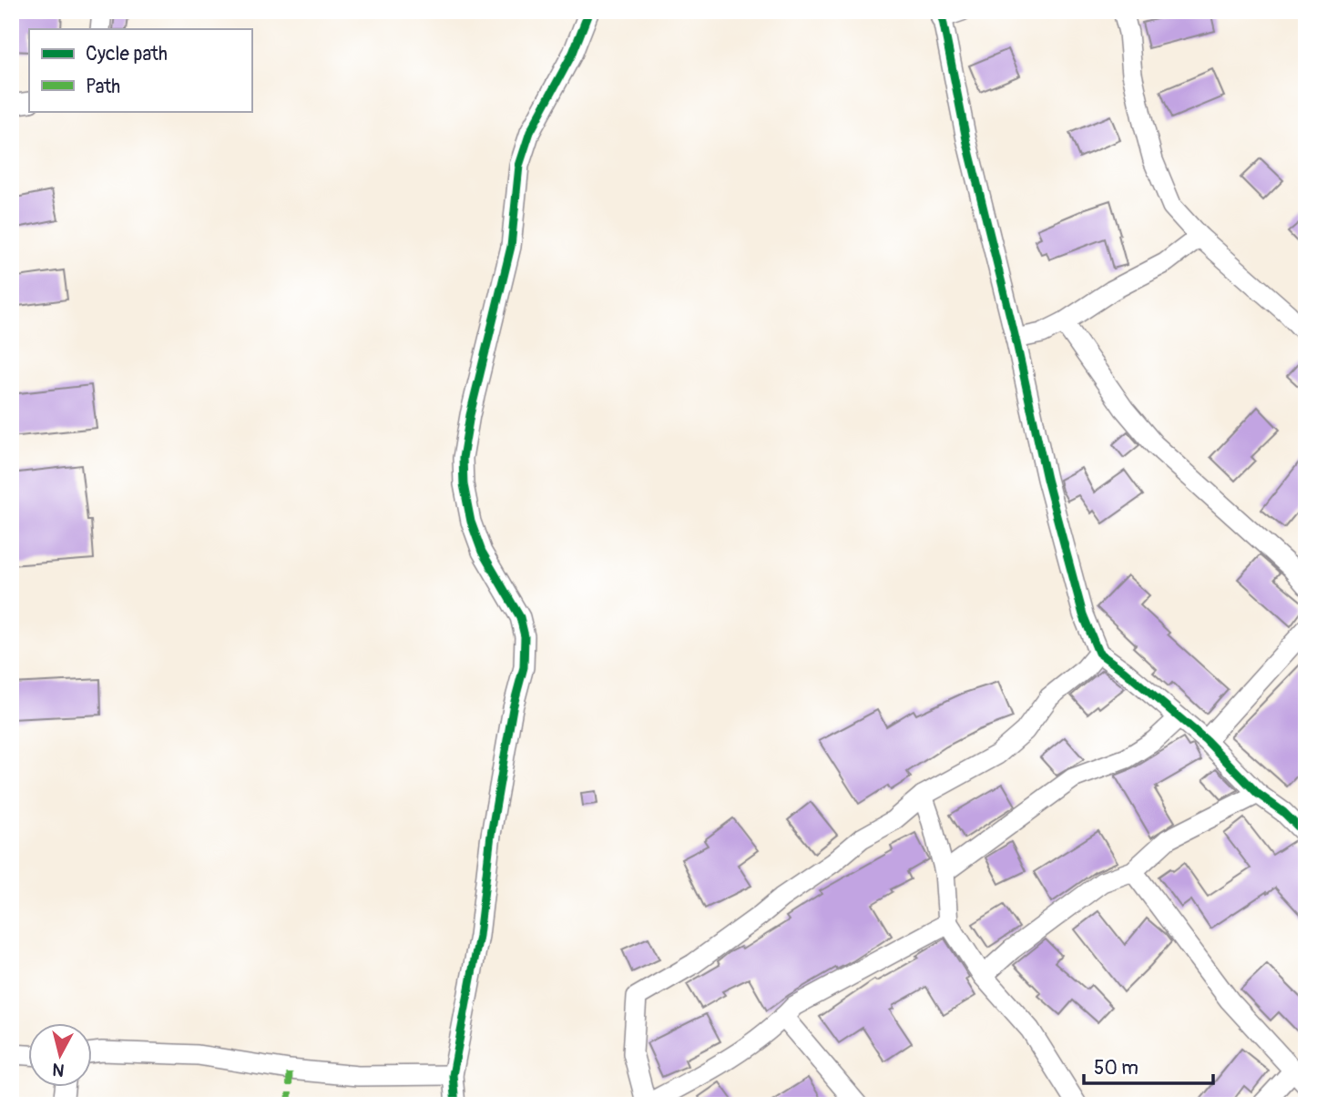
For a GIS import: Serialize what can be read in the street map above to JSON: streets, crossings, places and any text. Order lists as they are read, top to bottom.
{
  "legend": ["Cycle path", "Path"],
  "scale_bar": "50 m",
  "north": "bottom"
}
